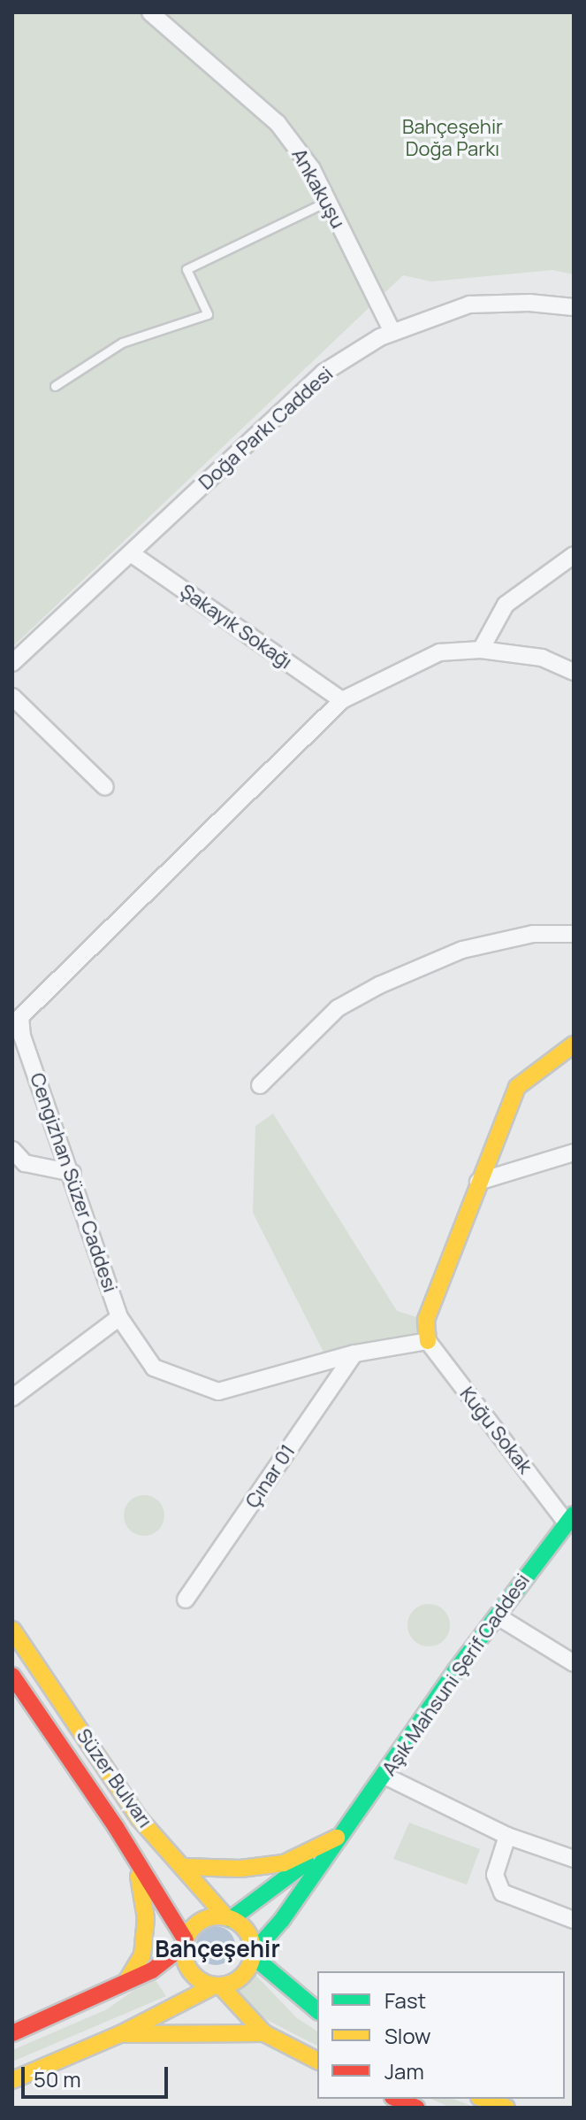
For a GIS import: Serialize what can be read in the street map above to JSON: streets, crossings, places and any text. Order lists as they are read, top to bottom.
{
  "streets": {
    "main road": ["Aşık Mahsuni Şerif Caddesi", "Süzer Bulvarı"],
    "street": [
      "Ankakuşu",
      "Doğa Parkı Caddesi",
      "Şakayık Sokağı",
      "Cengizhan Süzer Caddesi",
      "Kuğu Sokak",
      "Çınar 01"
    ]
  },
  "crossings": [
    ["Ankakuşu", "Doğa Parkı Caddesi"],
    ["Doğa Parkı Caddesi", "Şakayık Sokağı"],
    ["Şakayık Sokağı", "Cengizhan Süzer Caddesi"],
    ["Cengizhan Süzer Caddesi", "Kuğu Sokak"],
    ["Cengizhan Süzer Caddesi", "Çınar 01"],
    ["Kuğu Sokak", "Aşık Mahsuni Şerif Caddesi"]
  ],
  "districts": ["Bahçeşehir"],
  "parks": ["Bahçeşehir Doğa Parkı"],
  "legend": ["Fast", "Slow", "Jam"],
  "scale_bar": "50 m"
}
